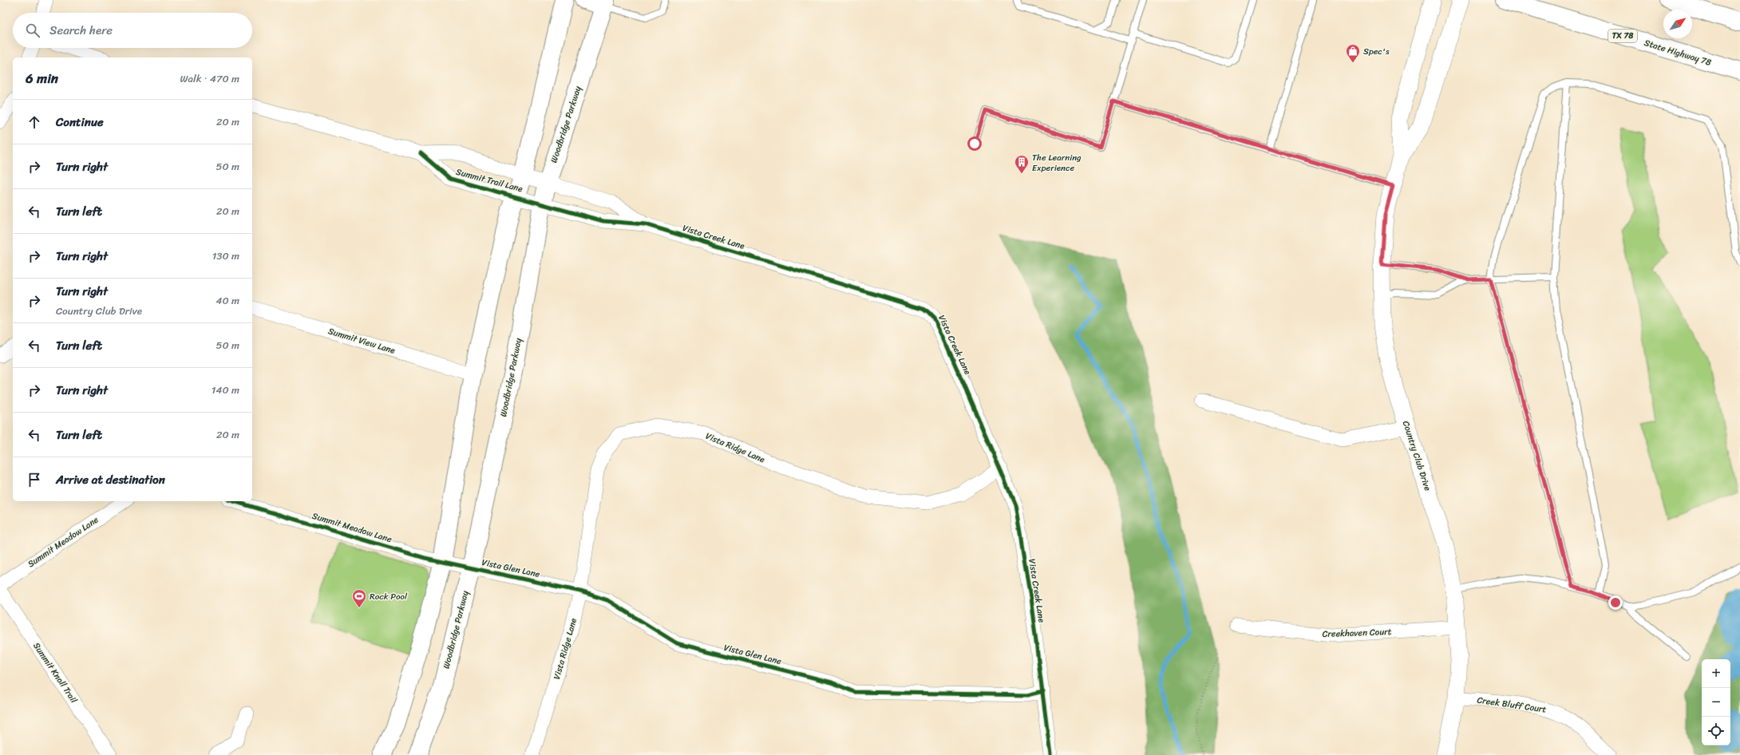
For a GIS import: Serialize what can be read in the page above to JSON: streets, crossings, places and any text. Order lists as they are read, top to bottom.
{
  "streets": {
    "main road": ["TX 78", "State Highway 78", "Woodbridge Parkway"],
    "street": [
      "Summit Trail Lane",
      "Vista Creek Lane",
      "Summit View Lane",
      "Vista Ridge Lane",
      "Country Club Drive",
      "Summit Meadow Lane",
      "Vista Glen Lane",
      "Creekhaven Court",
      "Summit Knoll Trail",
      "Creek Bluff Court"
    ]
  },
  "crossings": [
    ["Woodbridge Parkway", "Summit Trail Lane"],
    ["Woodbridge Parkway", "Vista Creek Lane"],
    ["Woodbridge Parkway", "Summit Meadow Lane"],
    ["Woodbridge Parkway", "Vista Glen Lane"],
    ["Summit Trail Lane", "Vista Creek Lane"],
    ["Vista Creek Lane", "Vista Ridge Lane"],
    ["Vista Creek Lane", "Vista Glen Lane"],
    ["Vista Ridge Lane", "Vista Glen Lane"],
    ["Country Club Drive", "Creekhaven Court"],
    ["Country Club Drive", "Creek Bluff Court"],
    ["Summit Meadow Lane", "Vista Glen Lane"]
  ],
  "places": {
    "shop": ["Spec's"],
    "building": ["The Learning Experience"],
    "sports": ["Rock Pool"]
  },
  "north": "top right",
  "page": {
    "search": "Search here",
    "heading": ["6 min", "Walk · 470 m"],
    "list": [
      ["Continue", "20 m"],
      ["Turn right", "50 m"],
      ["Turn left", "20 m"],
      ["Turn right", "130 m"],
      ["Turn right", "Country Club Drive", "40 m"],
      ["Turn left", "50 m"],
      ["Turn right", "140 m"],
      ["Turn left", "20 m"],
      "Arrive at destination"
    ],
    "map_buttons": ["+", "−"]
  }
}
